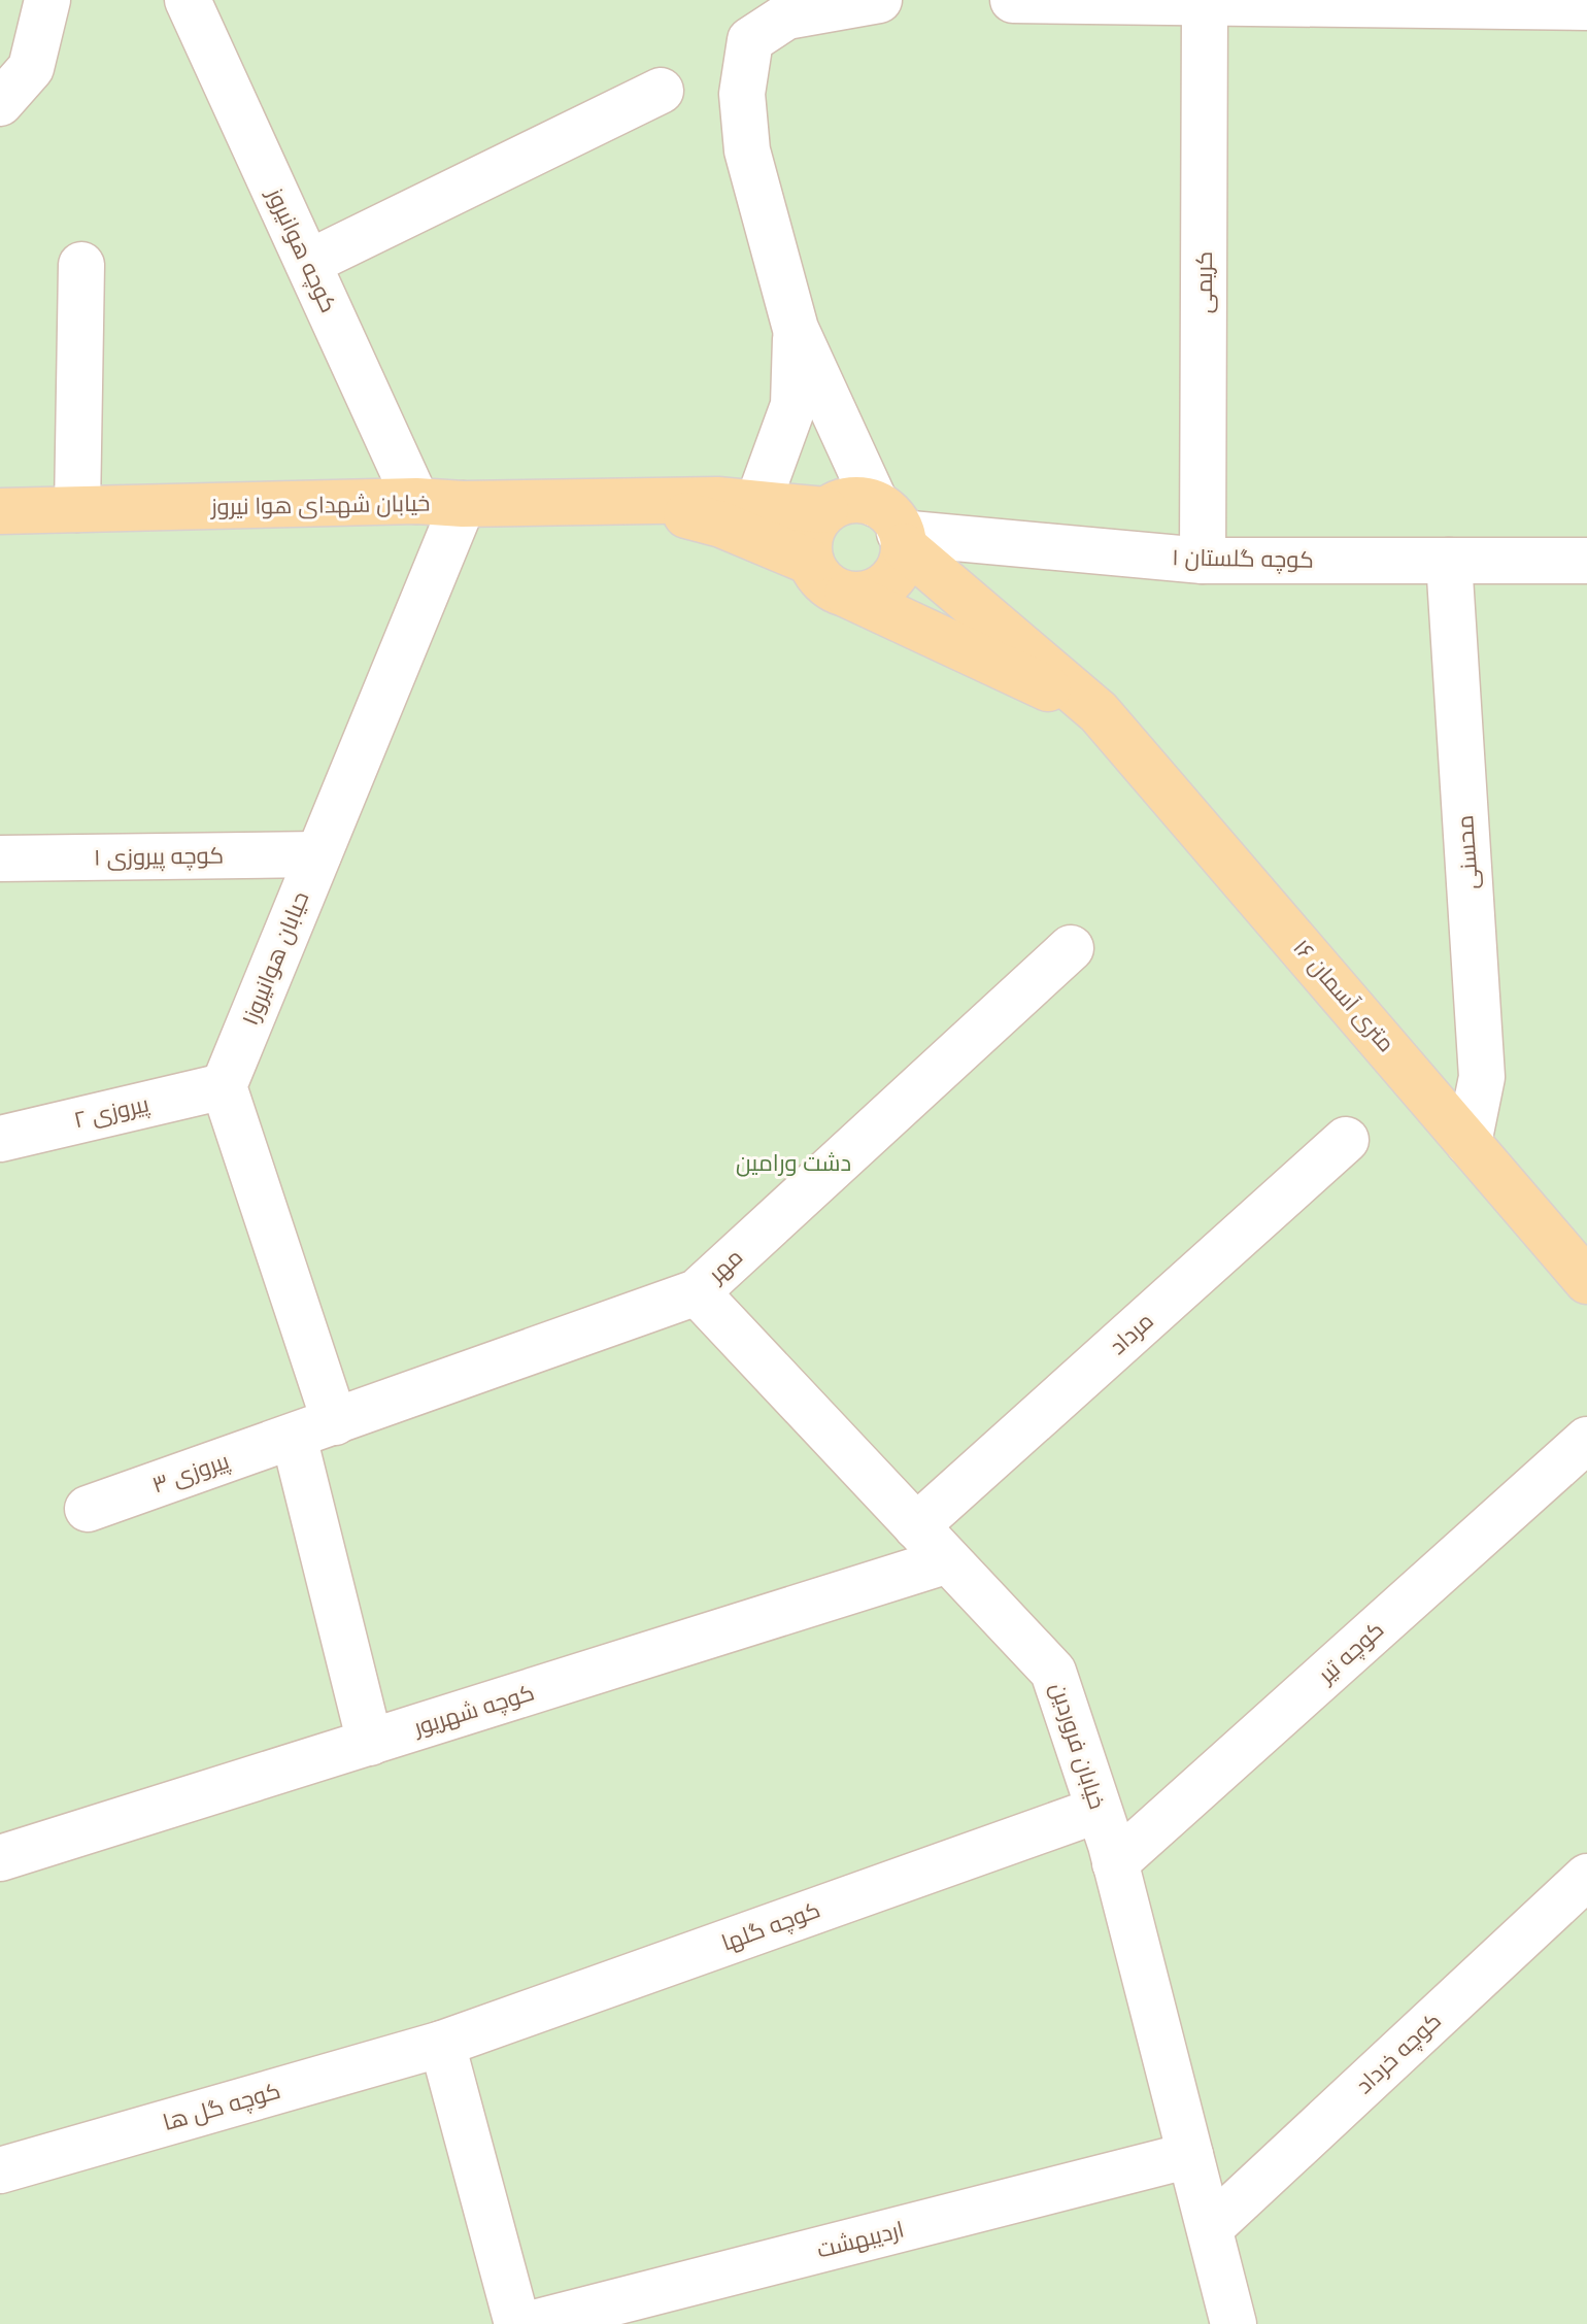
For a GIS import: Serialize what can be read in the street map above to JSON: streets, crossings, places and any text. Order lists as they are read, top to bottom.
{
  "streets": {
    "main road": ["خیابان شهدای هوا نیروز", "۱۶ متری آسمان"],
    "street": [
      "کوچه هوانیروز",
      "کریمی",
      "کوچه گلستان ۱",
      "محسنی",
      "کوچه پیروزی ۱",
      "حیابان هوانیروز۱",
      "پیروزی ۲",
      "مهر",
      "مرداد",
      "پیروزی ۳",
      "کوچه تیر",
      "کوچه شهریور",
      "خیابان فروردین",
      "کوچه گلها",
      "کوچه خرداد",
      "کوچه گل ها",
      "اردیبهشت"
    ]
  },
  "crossings": [
    ["کوچه هوانیروز", "خیابان شهدای هوا نیروز"],
    ["کریمی", "کوچه گلستان ۱"],
    ["خیابان شهدای هوا نیروز", "کوچه گلستان ۱"],
    ["خیابان شهدای هوا نیروز", "حیابان هوانیروز۱"],
    ["خیابان شهدای هوا نیروز", "۱۶ متری آسمان"],
    ["کوچه گلستان ۱", "محسنی"],
    ["کوچه گلستان ۱", "۱۶ متری آسمان"],
    ["محسنی", "۱۶ متری آسمان"],
    ["کوچه پیروزی ۱", "حیابان هوانیروز۱"],
    ["حیابان هوانیروز۱", "پیروزی ۲"],
    ["مهر", "پیروزی ۳"],
    ["مهر", "خیابان فروردین"],
    ["مرداد", "خیابان فروردین"],
    ["کوچه تیر", "خیابان فروردین"],
    ["کوچه شهریور", "خیابان فروردین"],
    ["خیابان فروردین", "کوچه گلها"],
    ["خیابان فروردین", "کوچه خرداد"],
    ["خیابان فروردین", "اردیبهشت"],
    ["کوچه گلها", "کوچه گل ها"]
  ],
  "parks": ["دشت ورامین"]
}
